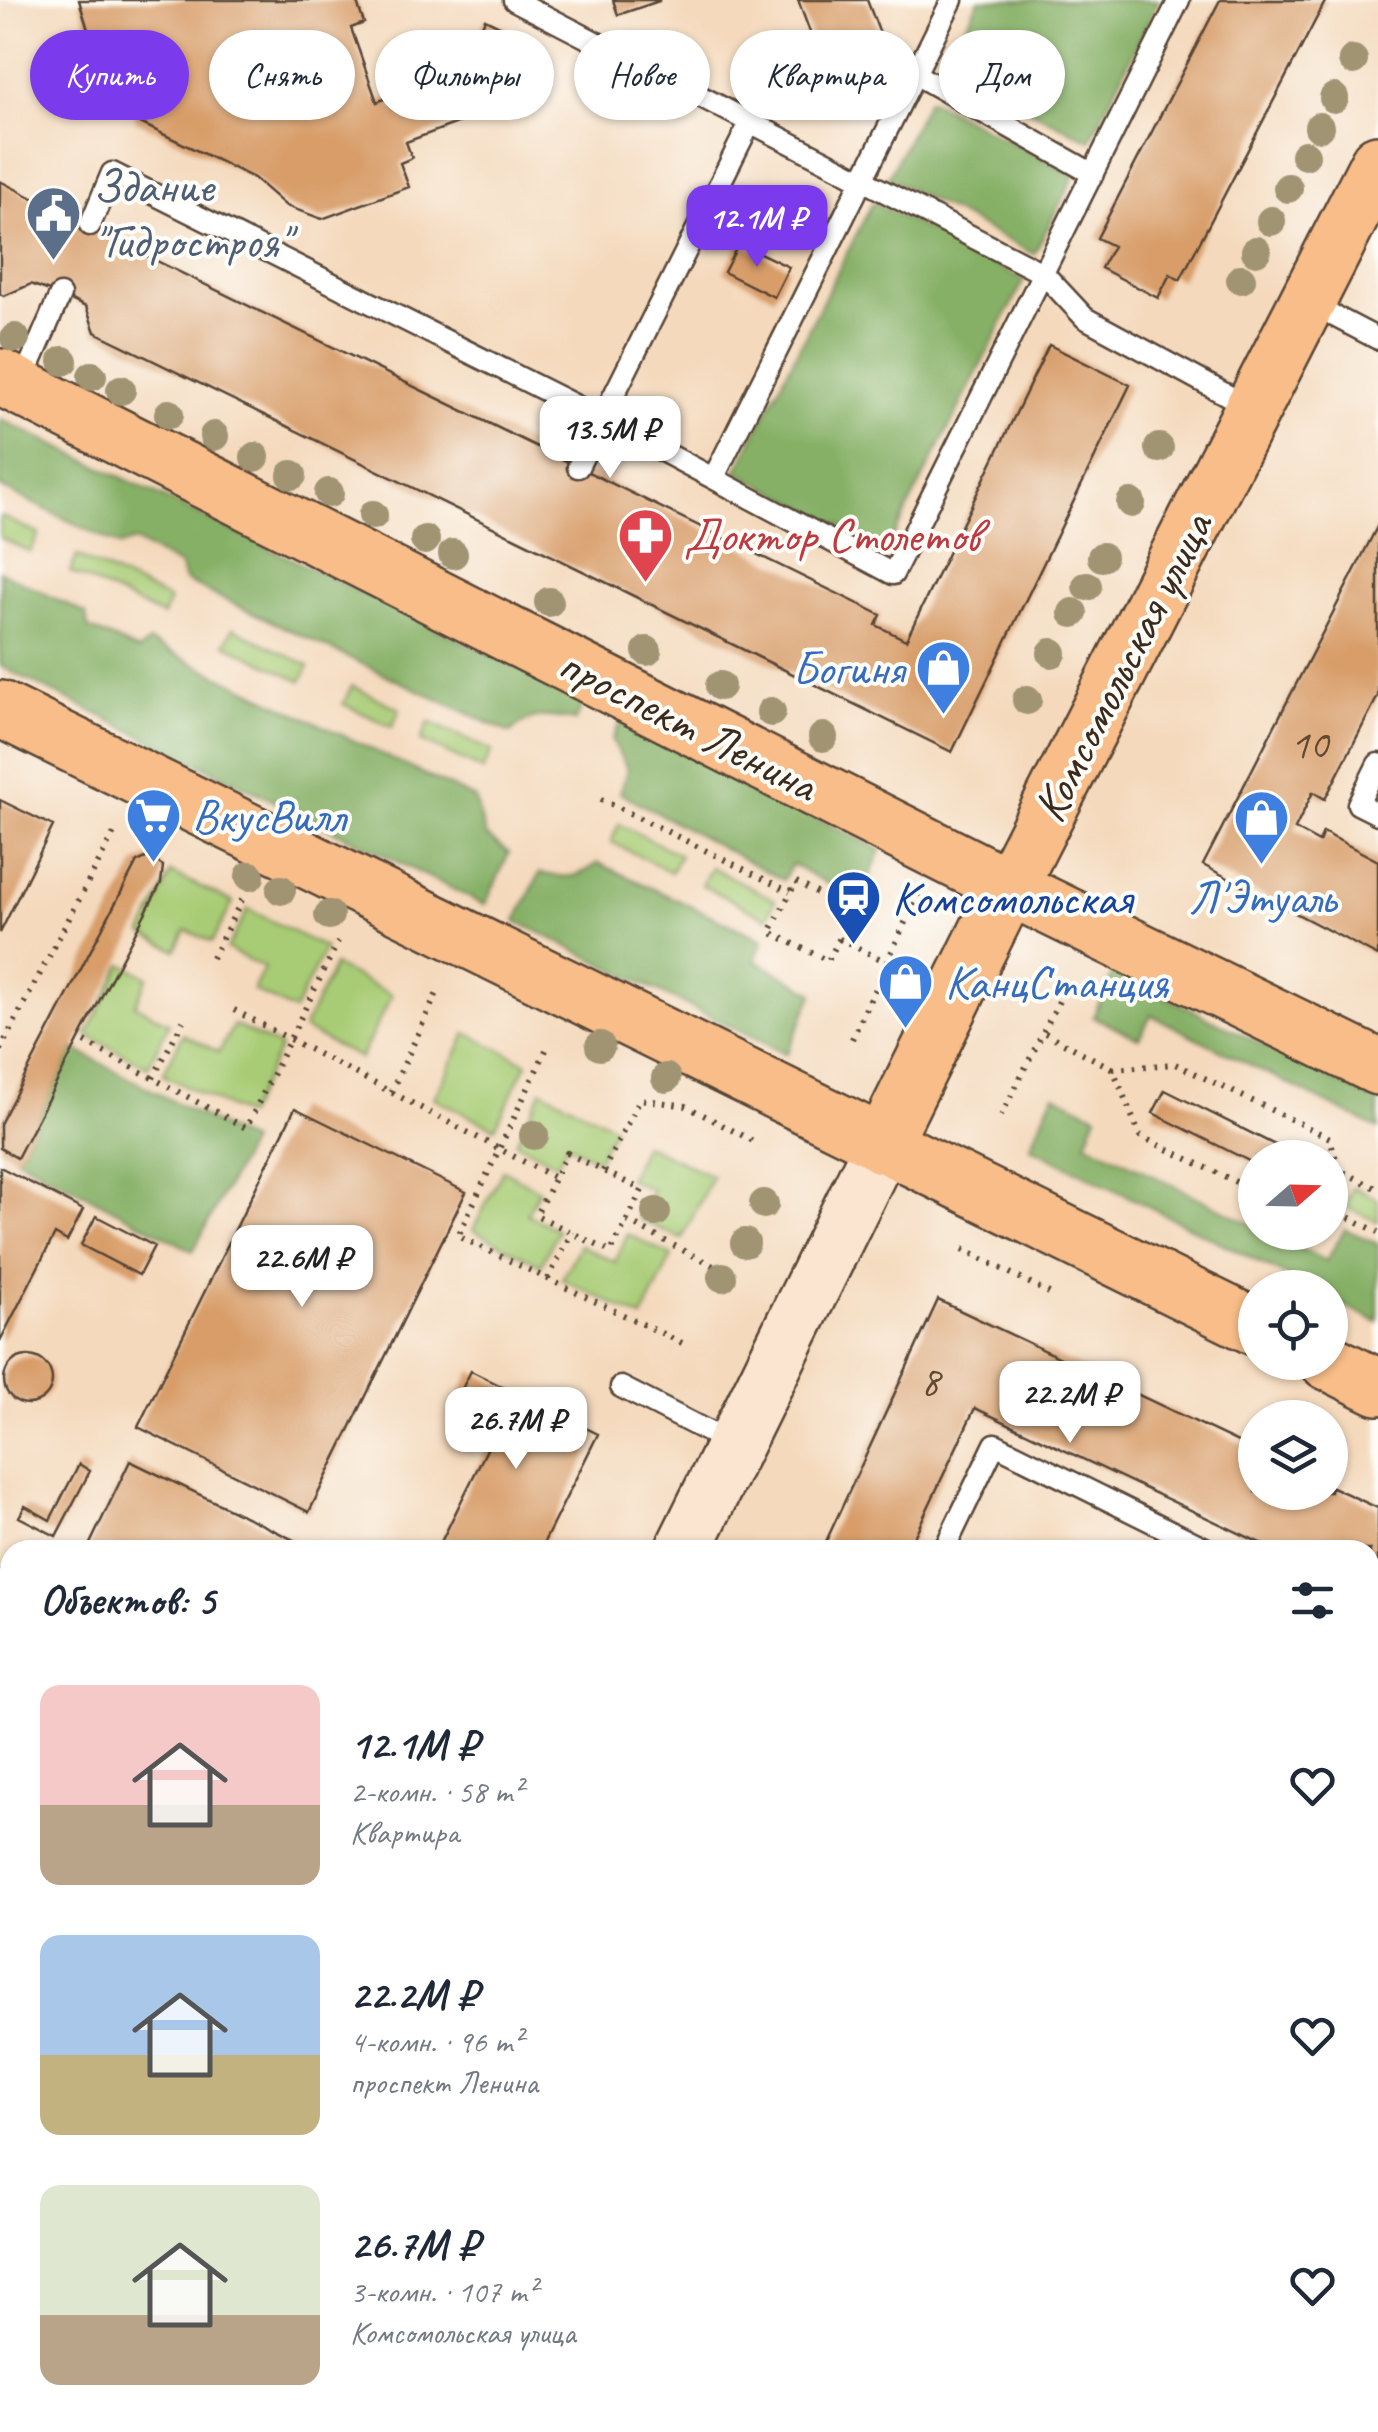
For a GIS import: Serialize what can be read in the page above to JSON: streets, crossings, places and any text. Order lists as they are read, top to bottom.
{
  "streets": {
    "main road": ["Комсомольская улица", "проспект Ленина"]
  },
  "crossings": [
    ["Комсомольская улица", "проспект Ленина"]
  ],
  "places": {
    "public building": ["Здание \"Гидростроя\""],
    "pharmacy": ["Доктор Столетов"],
    "shop": ["Богиня", "Л'Этуаль", "КанцСтанция"],
    "supermarket": ["ВкусВилл"],
    "station": ["Комсомольская"]
  },
  "house_numbers": ["10", "8"],
  "north": "right",
  "page": {
    "chip": [
      "Купить",
      "Снять",
      "Фильтры",
      "Новое",
      "Квартира",
      "Дом"
    ],
    "price": [
      "12.1M ₽",
      "13.5M ₽",
      "22.6M ₽",
      "22.2M ₽",
      "26.7M ₽"
    ],
    "heading": "Объектов: 5",
    "list": [
      {
        "name": "12.1M ₽",
        "note": "2-комн. · 58 m² · Квартира"
      },
      {
        "name": "22.2M ₽",
        "note": "4-комн. · 96 m² · проспект Ленина"
      },
      {
        "name": "26.7M ₽",
        "note": "3-комн. · 107 m² · Комсомольская улица"
      }
    ]
  }
}
